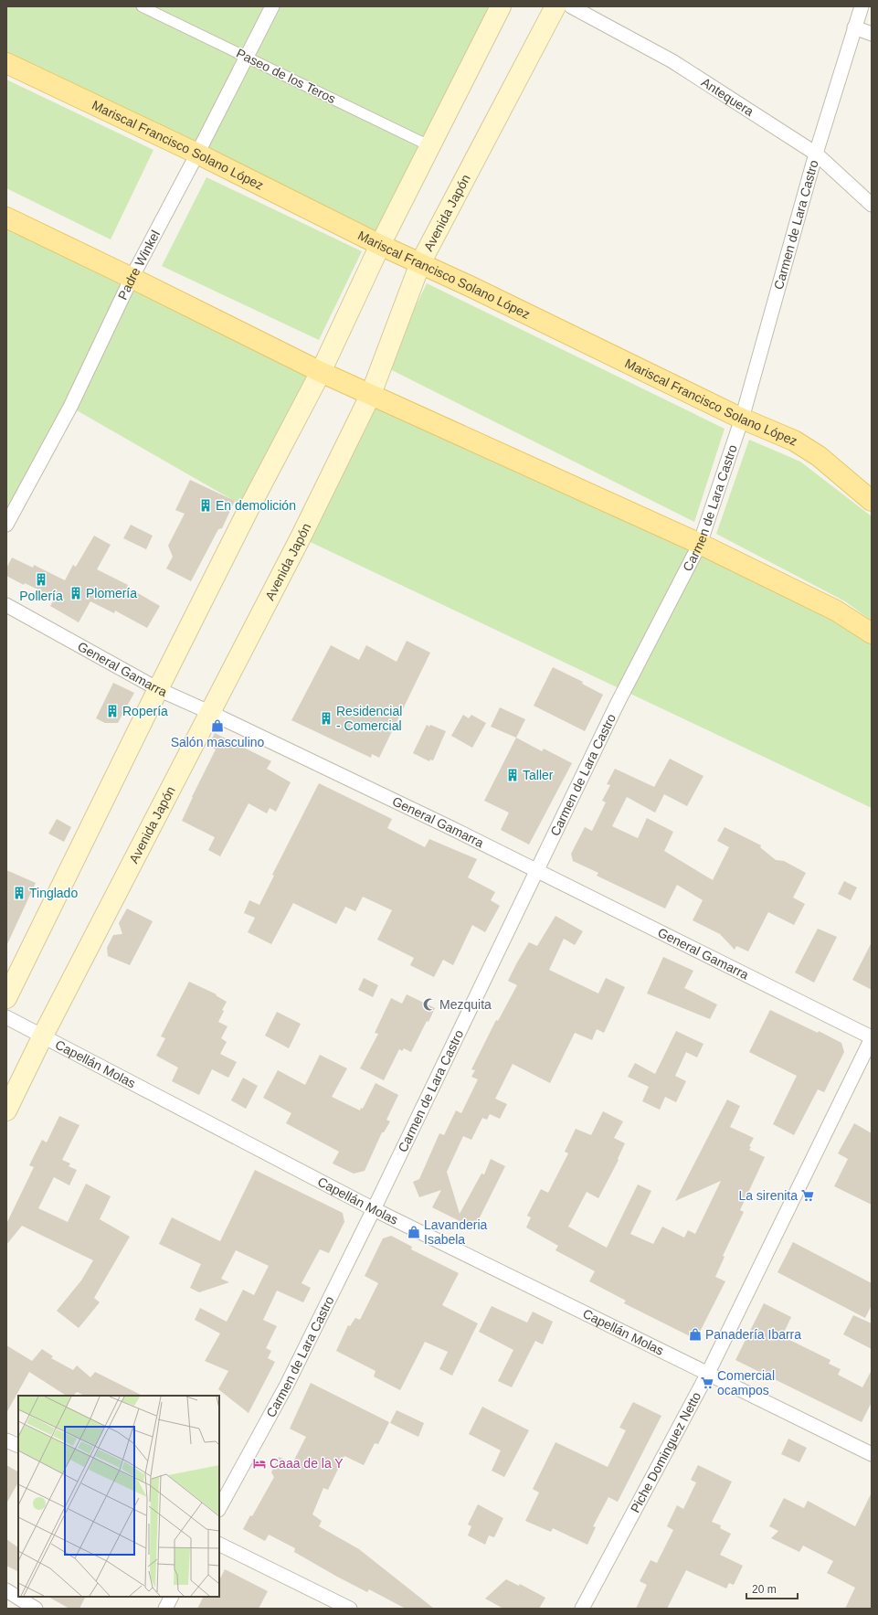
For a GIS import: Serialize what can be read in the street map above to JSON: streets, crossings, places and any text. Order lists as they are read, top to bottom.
{
  "streets": {
    "main road": ["Mariscal Francisco Solano López", "Avenida Japón"],
    "street": [
      "Paseo de los Teros",
      "Antequera",
      "Carmen de Lara Castro",
      "Padre Winkel",
      "General Gamarra",
      "Capellán Molas",
      "Piche Dominguez Netto"
    ]
  },
  "crossings": [
    ["Paseo de los Teros", "Padre Winkel"],
    ["Antequera", "Carmen de Lara Castro"],
    ["Mariscal Francisco Solano López", "Avenida Japón"],
    ["Mariscal Francisco Solano López", "Carmen de Lara Castro"],
    ["Mariscal Francisco Solano López", "Padre Winkel"],
    ["Avenida Japón", "General Gamarra"],
    ["Avenida Japón", "Capellán Molas"],
    ["Carmen de Lara Castro", "General Gamarra"],
    ["Carmen de Lara Castro", "Capellán Molas"],
    ["General Gamarra", "Piche Dominguez Netto"],
    ["Capellán Molas", "Piche Dominguez Netto"]
  ],
  "places": {
    "building": [
      "En demolición",
      "Pollería",
      "Plomería",
      "Ropería",
      "Residencial - Comercial",
      "Taller",
      "Tinglado"
    ],
    "shop": ["Salón masculino", "Lavanderia Isabela", "Panadería Ibarra"],
    "mosque": ["Mezquita"],
    "supermarket": ["La sirenita", "Comercial ocampos"],
    "hotel": ["Caaa de la Y"]
  },
  "scale_bar": "20 m"
}
